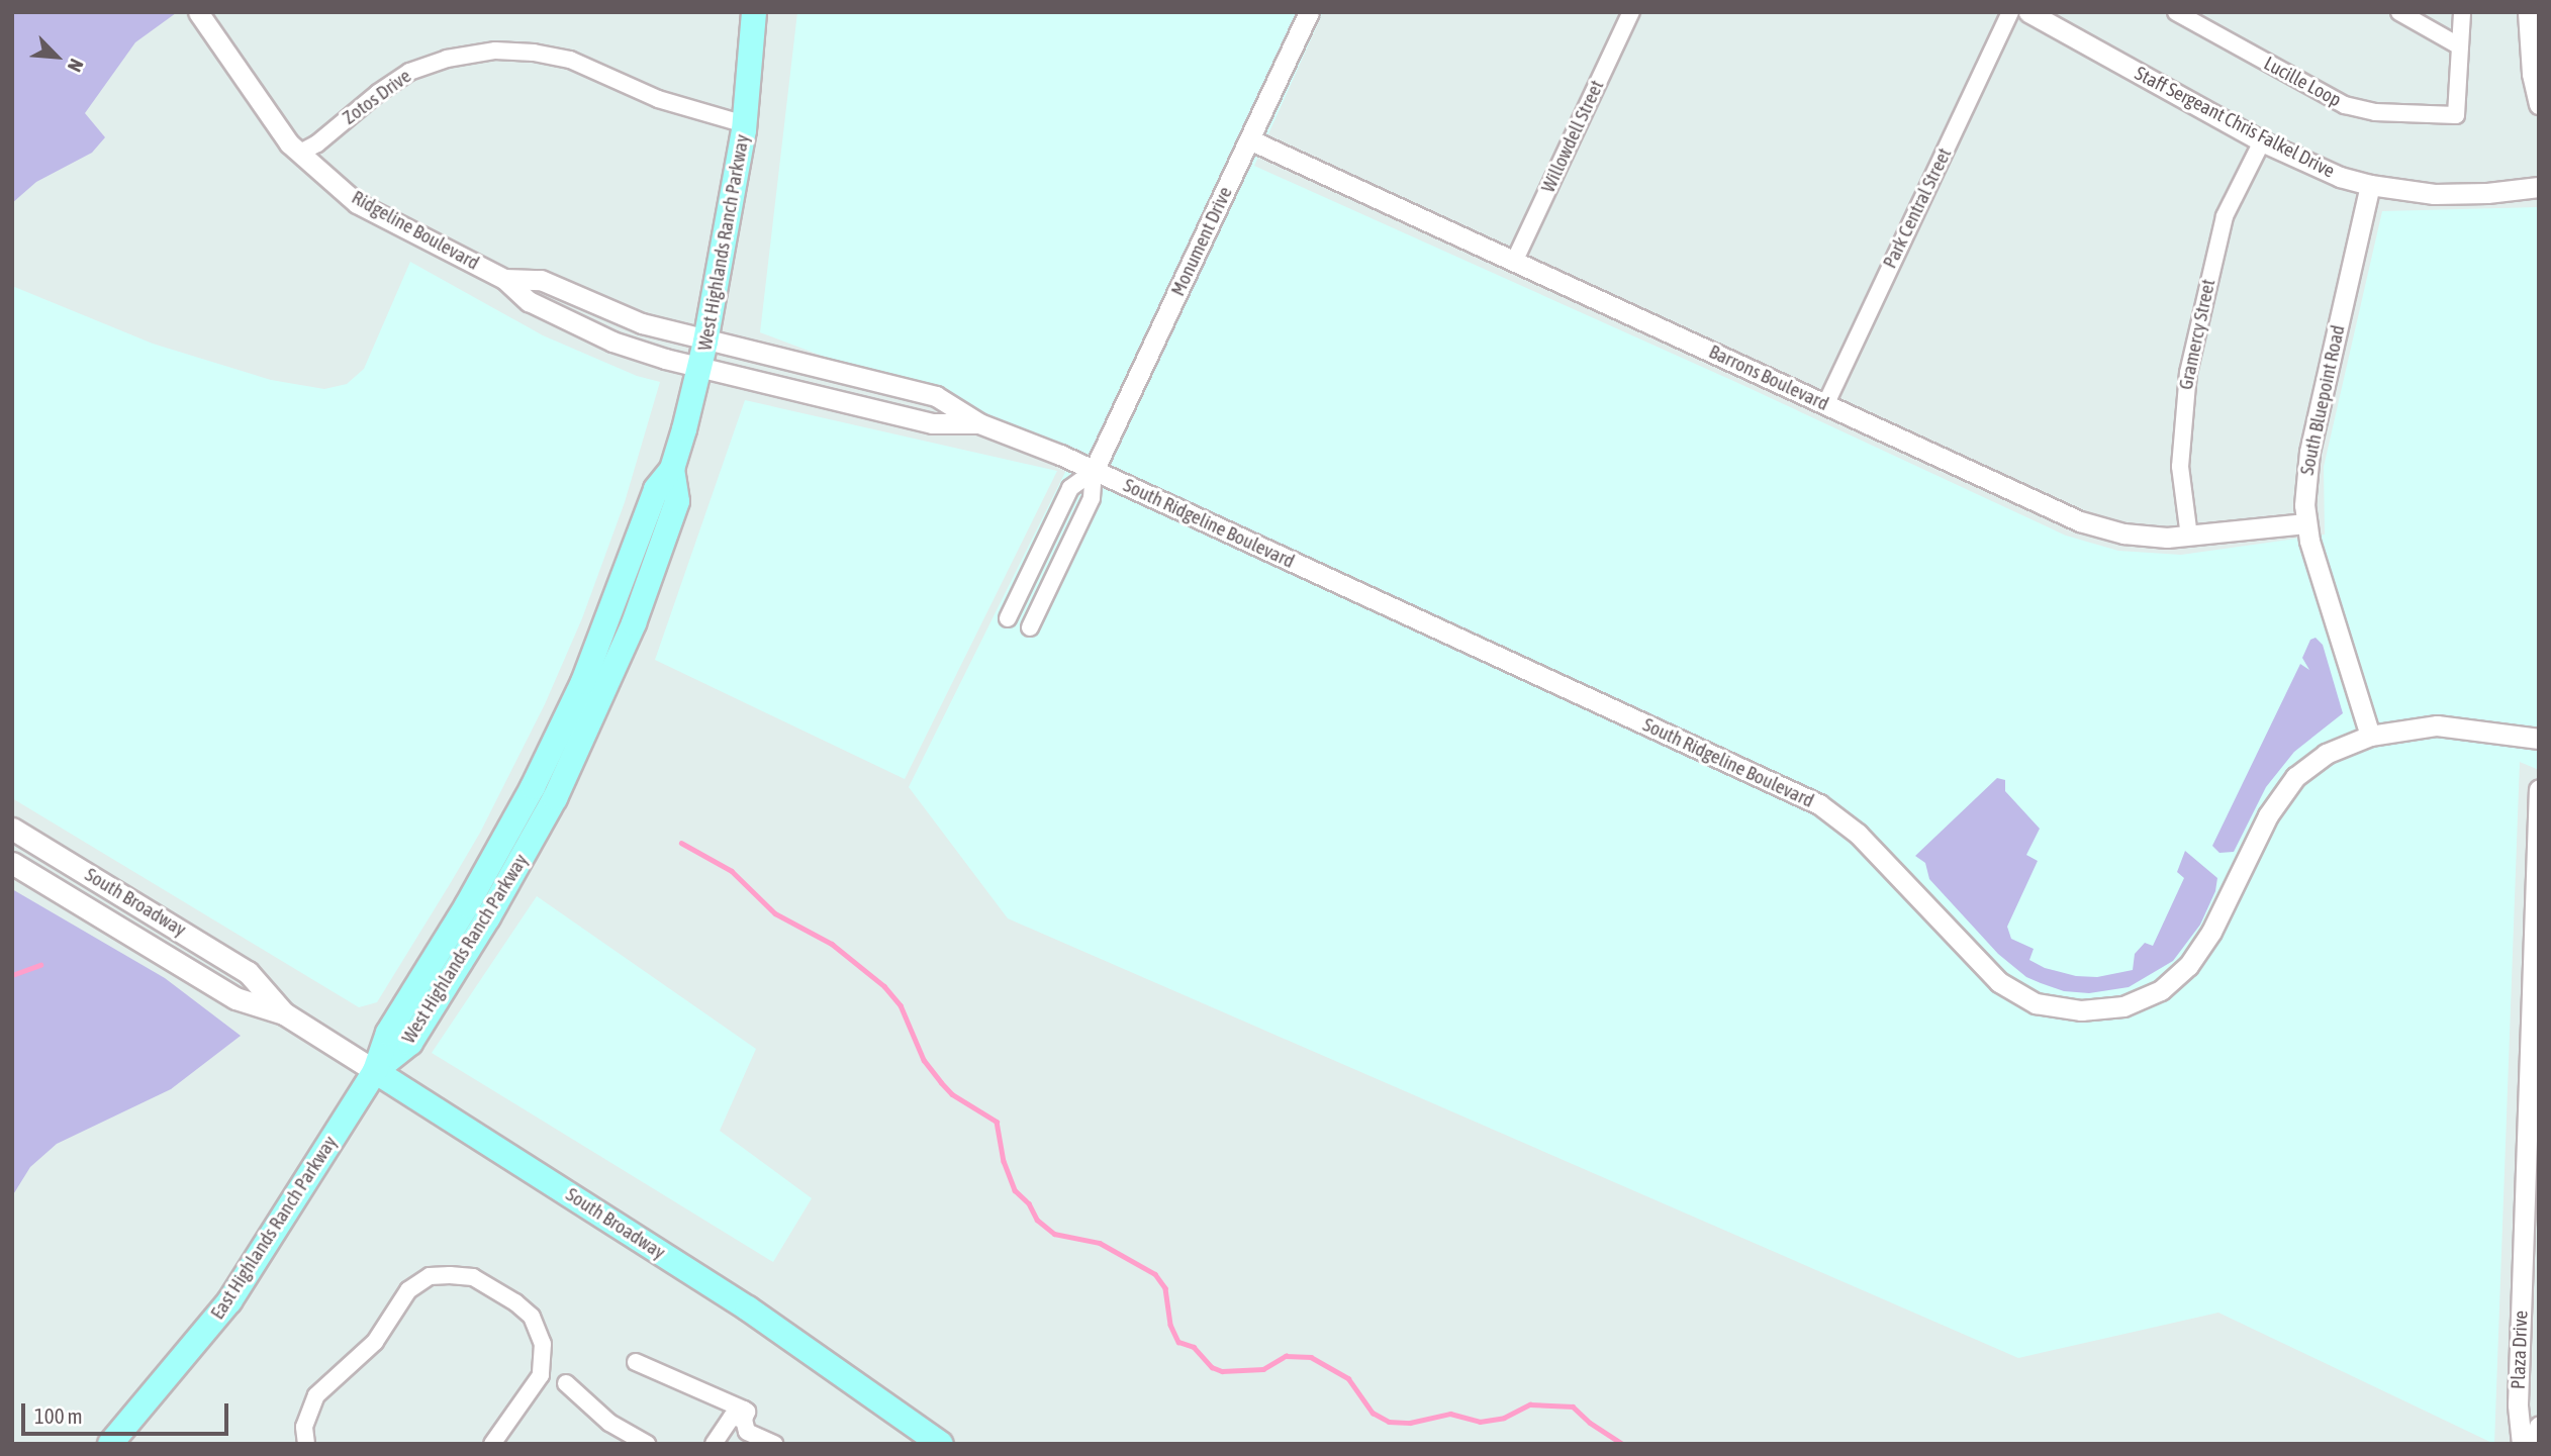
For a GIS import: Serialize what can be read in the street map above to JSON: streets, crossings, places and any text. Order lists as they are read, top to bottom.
{
  "streets": {
    "main road": ["West Highlands Ranch Parkway", "South Broadway", "East Highlands Ranch Parkway"],
    "street": [
      "Lucille Loop",
      "Zotos Drive",
      "Staff Sergeant Chris Falkel Drive",
      "Willowdell Street",
      "Park Central Street",
      "Ridgeline Boulevard",
      "Monument Drive",
      "Gramercy Street",
      "Barrons Boulevard",
      "South Bluepoint Road",
      "South Ridgeline Boulevard",
      "Plaza Drive"
    ]
  },
  "crossings": [
    ["Zotos Drive", "Ridgeline Boulevard"],
    ["Zotos Drive", "West Highlands Ranch Parkway"],
    ["Staff Sergeant Chris Falkel Drive", "Gramercy Street"],
    ["Staff Sergeant Chris Falkel Drive", "South Bluepoint Road"],
    ["Willowdell Street", "Barrons Boulevard"],
    ["Park Central Street", "Barrons Boulevard"],
    ["Ridgeline Boulevard", "West Highlands Ranch Parkway"],
    ["Ridgeline Boulevard", "South Ridgeline Boulevard"],
    ["Monument Drive", "Barrons Boulevard"],
    ["Monument Drive", "South Ridgeline Boulevard"],
    ["West Highlands Ranch Parkway", "South Ridgeline Boulevard"],
    ["West Highlands Ranch Parkway", "South Broadway"],
    ["West Highlands Ranch Parkway", "East Highlands Ranch Parkway"],
    ["Gramercy Street", "Barrons Boulevard"],
    ["Barrons Boulevard", "South Bluepoint Road"],
    ["South Bluepoint Road", "South Ridgeline Boulevard"],
    ["South Broadway", "East Highlands Ranch Parkway"]
  ],
  "scale_bar": "100 m",
  "north": "bottom right"
}
